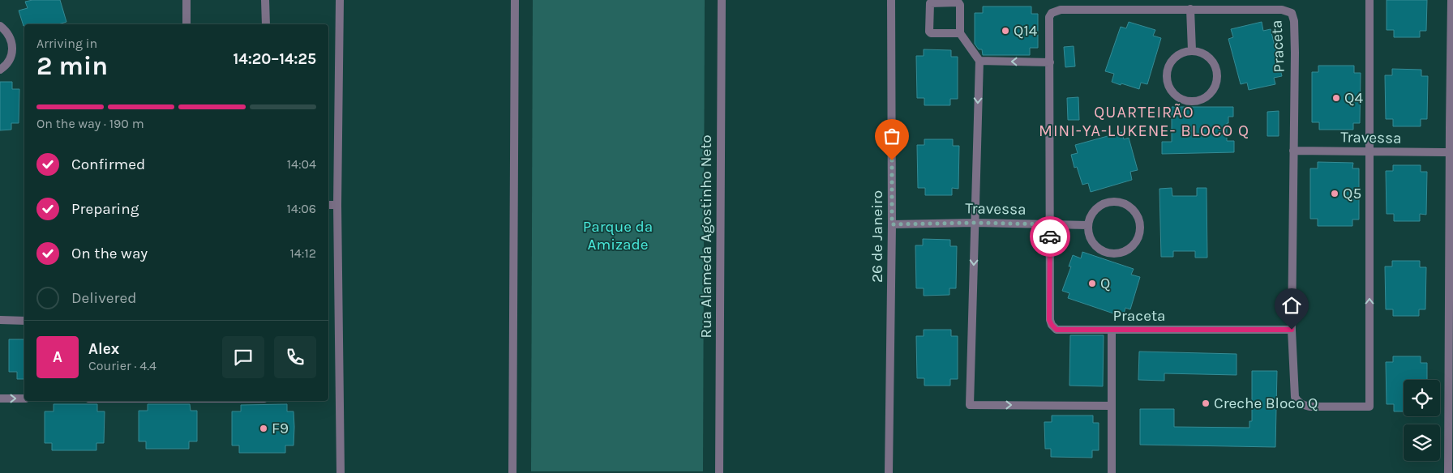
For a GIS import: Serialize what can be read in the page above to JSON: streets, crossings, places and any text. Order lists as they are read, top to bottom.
{
  "streets": {
    "street": [
      "Praceta",
      "Travessa",
      "Rua Alameda Agostinho Neto",
      "26 de Janeiro"
    ]
  },
  "crossings": [
    ["Praceta", "Travessa"],
    ["Travessa", "26 de Janeiro"]
  ],
  "districts": ["QUARTEIRÃO MINI-YA-LUKENE- BLOCO Q"],
  "parks": ["Parque da Amizade"],
  "places": [
    "Q14",
    "Q4",
    "Q5",
    "Q",
    "Creche Bloco Q",
    "F9"
  ],
  "page": {
    "heading": ["2 min", "Arriving in", "14:20–14:25"],
    "panel": ["Alex", "Courier · 4.4"],
    "bar": "On the way · 190 m",
    "list": [
      ["Confirmed", "14:04"],
      ["Preparing", "14:06"],
      ["On the way", "14:12"],
      "Delivered"
    ],
    "round": "A"
  }
}
